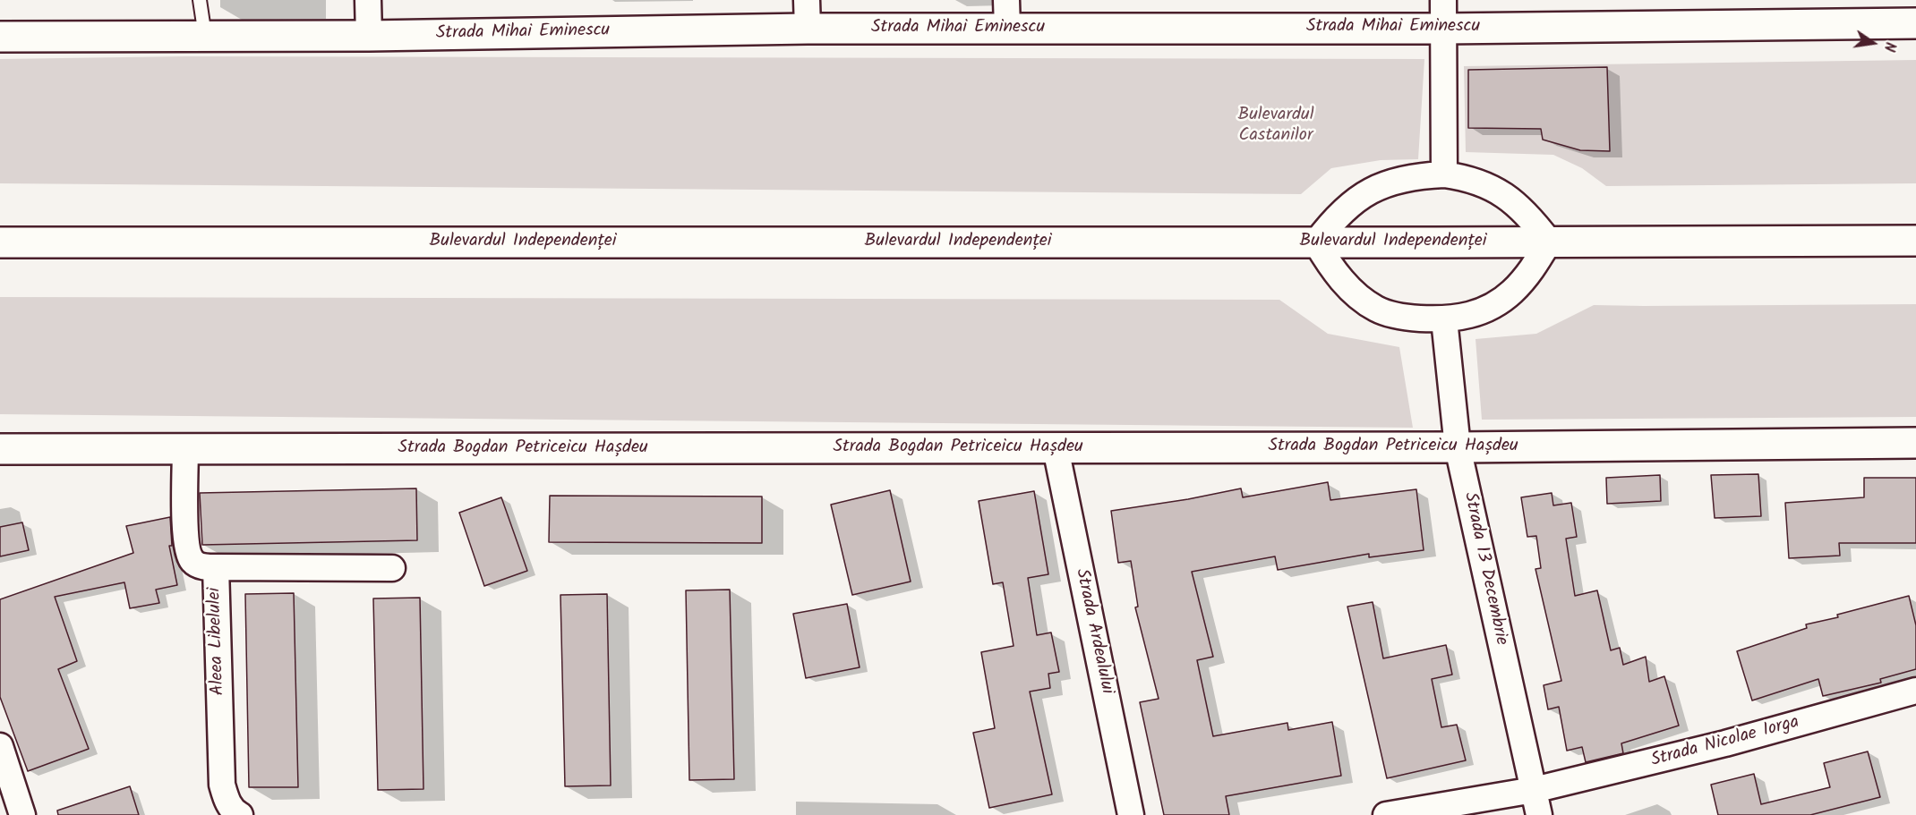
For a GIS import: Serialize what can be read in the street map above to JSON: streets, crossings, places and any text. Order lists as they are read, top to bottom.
{
  "streets": {
    "street": [
      "Strada Mihai Eminescu",
      "Bulevardul Independenței",
      "Strada Bogdan Petriceicu Hașdeu",
      "Strada 13 Decembrie",
      "Strada Ardealului",
      "Aleea Libelulei",
      "Strada Nicolae Iorga"
    ]
  },
  "crossings": [
    ["Strada Bogdan Petriceicu Hașdeu", "Strada 13 Decembrie"],
    ["Strada Bogdan Petriceicu Hașdeu", "Strada Ardealului"],
    ["Strada Bogdan Petriceicu Hașdeu", "Aleea Libelulei"],
    ["Strada 13 Decembrie", "Strada Nicolae Iorga"]
  ],
  "parks": ["Bulevardul Castanilor"],
  "north": "right"
}
